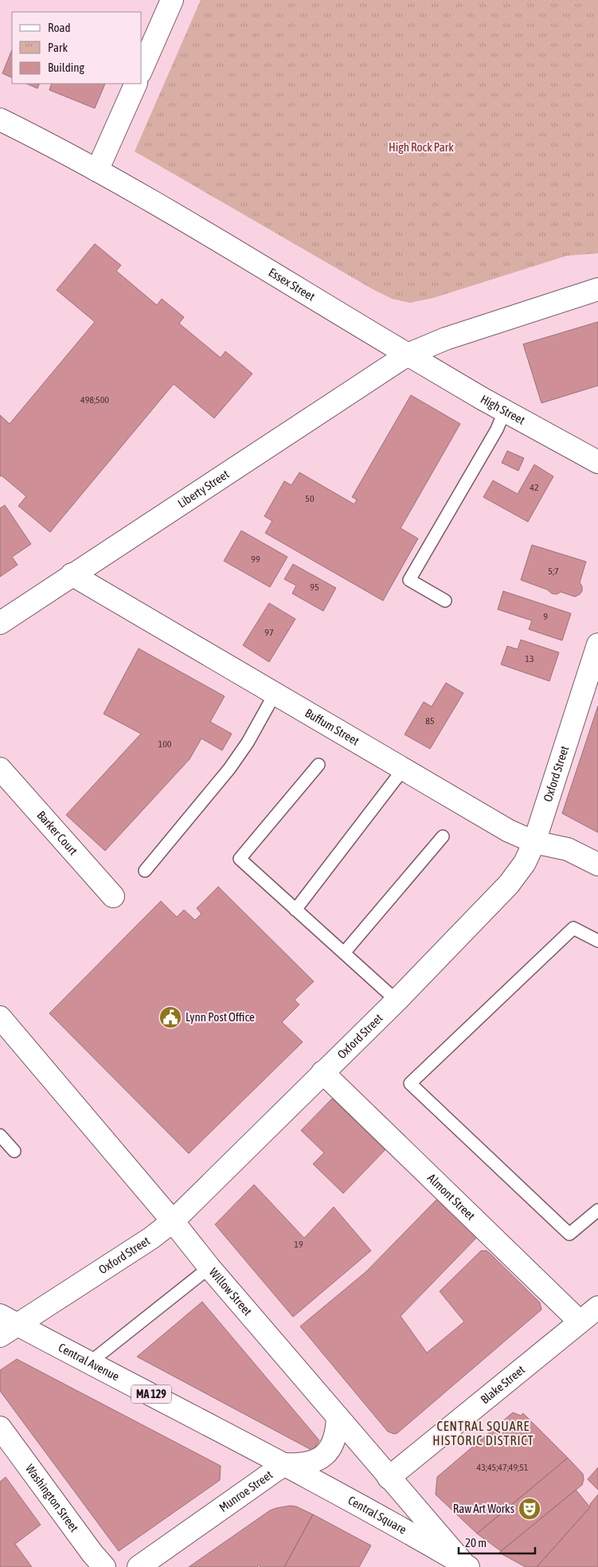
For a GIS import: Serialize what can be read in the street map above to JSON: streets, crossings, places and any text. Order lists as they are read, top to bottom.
{
  "streets": {
    "main road": [
      "Essex Street",
      "High Street",
      "Liberty Street",
      "Buffum Street",
      "Oxford Street",
      "Barker Court",
      "Almont Street",
      "Willow Street",
      "Central Avenue",
      "Blake Street",
      "MA 129",
      "Munroe Street",
      "Washington Street",
      "Central Square"
    ]
  },
  "crossings": [
    ["Essex Street", "High Street"],
    ["Essex Street", "Liberty Street"],
    ["High Street", "Liberty Street"],
    ["Liberty Street", "Buffum Street"],
    ["Buffum Street", "Oxford Street"],
    ["Oxford Street", "Almont Street"],
    ["Oxford Street", "Willow Street"],
    ["Oxford Street", "Central Avenue"],
    ["Almont Street", "Blake Street"],
    ["Willow Street", "Blake Street"],
    ["Willow Street", "Munroe Street"],
    ["Willow Street", "Central Square"],
    ["Central Avenue", "Munroe Street"],
    ["Central Avenue", "Central Square"],
    ["Munroe Street", "Central Square"]
  ],
  "districts": ["CENTRAL SQUARE HISTORIC DISTRICT"],
  "parks": ["High Rock Park"],
  "places": {
    "public building": ["Lynn Post Office"],
    "theatre": ["Raw Art Works"]
  },
  "house_numbers": [
    "498;500",
    "42",
    "50",
    "99",
    "5;7",
    "95",
    "9",
    "97",
    "13",
    "85",
    "100",
    "19",
    "43;45;47;49;51"
  ],
  "legend": ["Road", "Park", "Building"],
  "scale_bar": "20 m"
}
